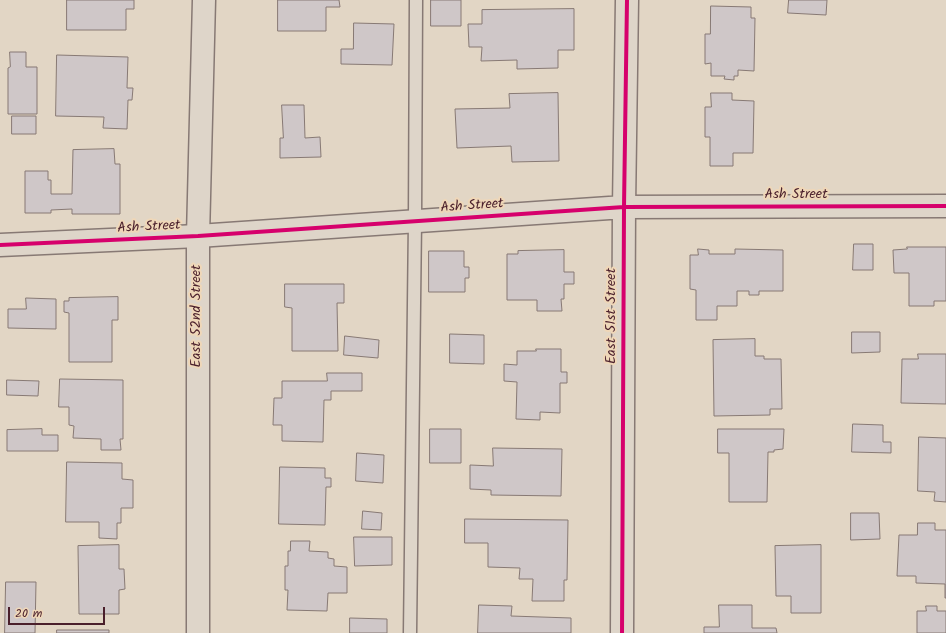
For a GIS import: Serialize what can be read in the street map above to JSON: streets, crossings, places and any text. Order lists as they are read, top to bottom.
{
  "streets": {
    "street": ["Ash Street", "East 52nd Street", "East 51st Street"]
  },
  "crossings": [
    ["Ash Street", "East 52nd Street"],
    ["Ash Street", "East 51st Street"]
  ],
  "scale_bar": "20 m"
}
